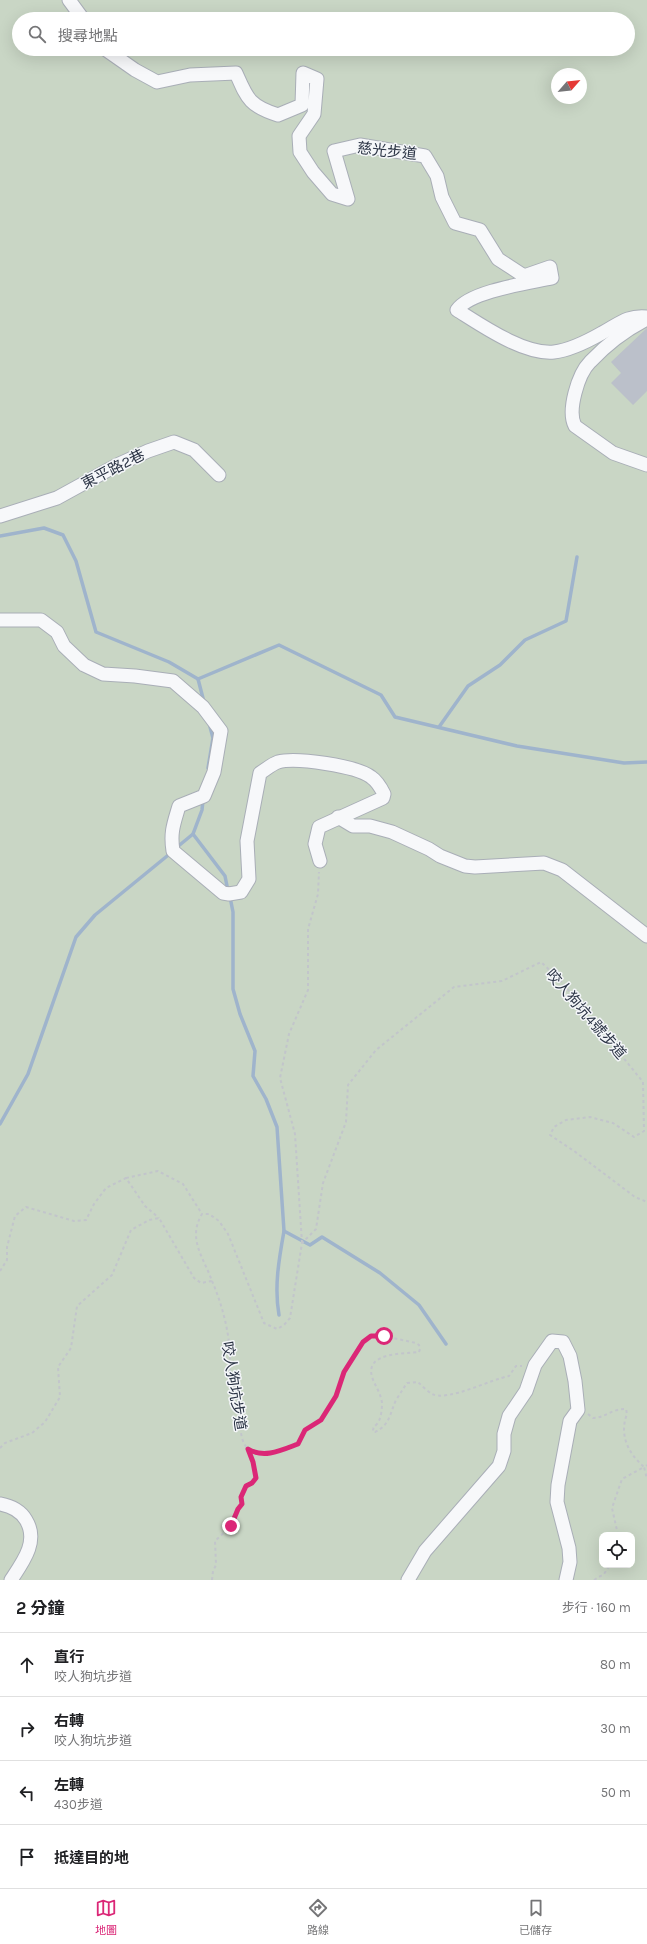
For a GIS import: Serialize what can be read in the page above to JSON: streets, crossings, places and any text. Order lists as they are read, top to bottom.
{
  "streets": {
    "street": ["慈光步道", "東平路2巷"],
    "path": ["咬人狗坑4號步道", "咬人狗坑步道"]
  },
  "north": "top right",
  "page": {
    "search": "搜尋地點",
    "heading": ["2 分鐘", "步行 · 160 m"],
    "list": [
      ["直行", "咬人狗坑步道", "80 m"],
      ["右轉", "咬人狗坑步道", "30 m"],
      ["左轉", "430步道", "50 m"],
      "抵達目的地"
    ],
    "nav": ["地圖", "路線", "已儲存"]
  }
}
